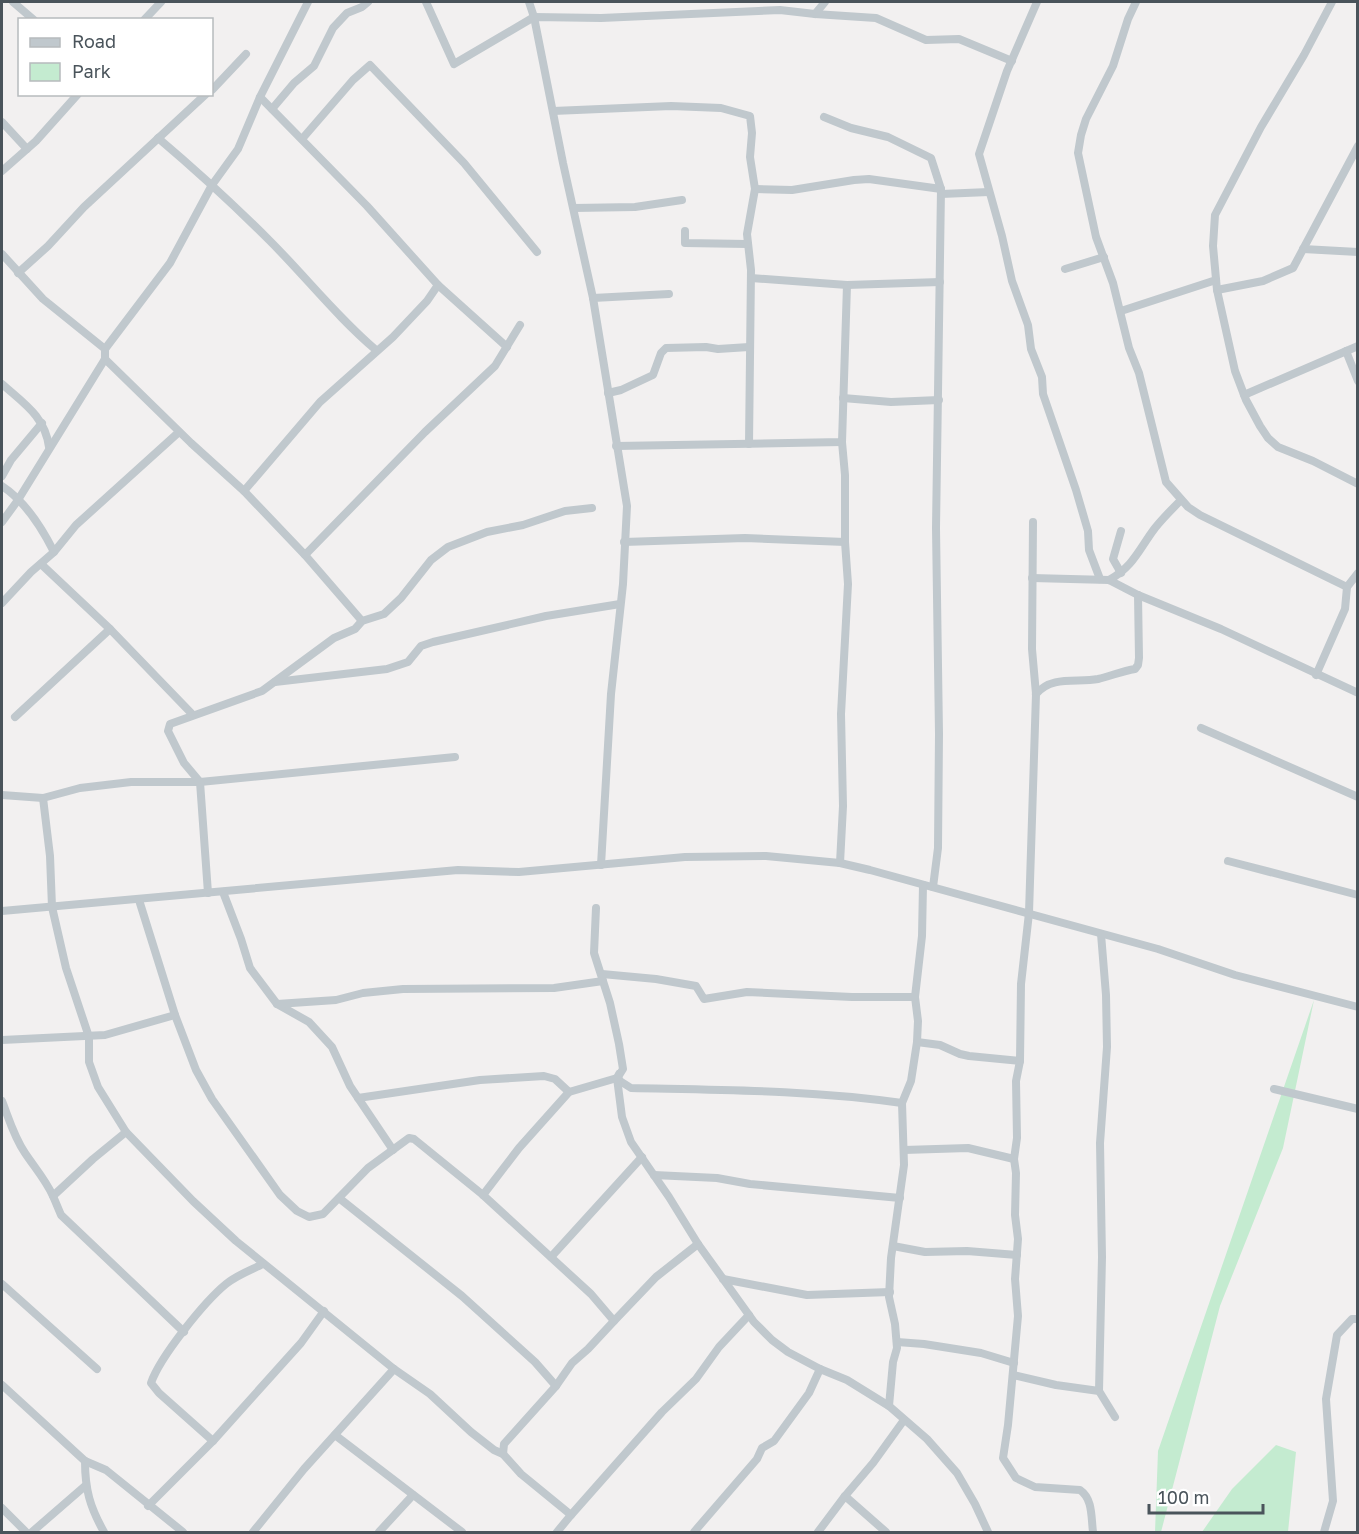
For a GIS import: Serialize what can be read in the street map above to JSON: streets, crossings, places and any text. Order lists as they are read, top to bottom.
{
  "legend": ["Road", "Park"],
  "scale_bar": "100 m"
}
